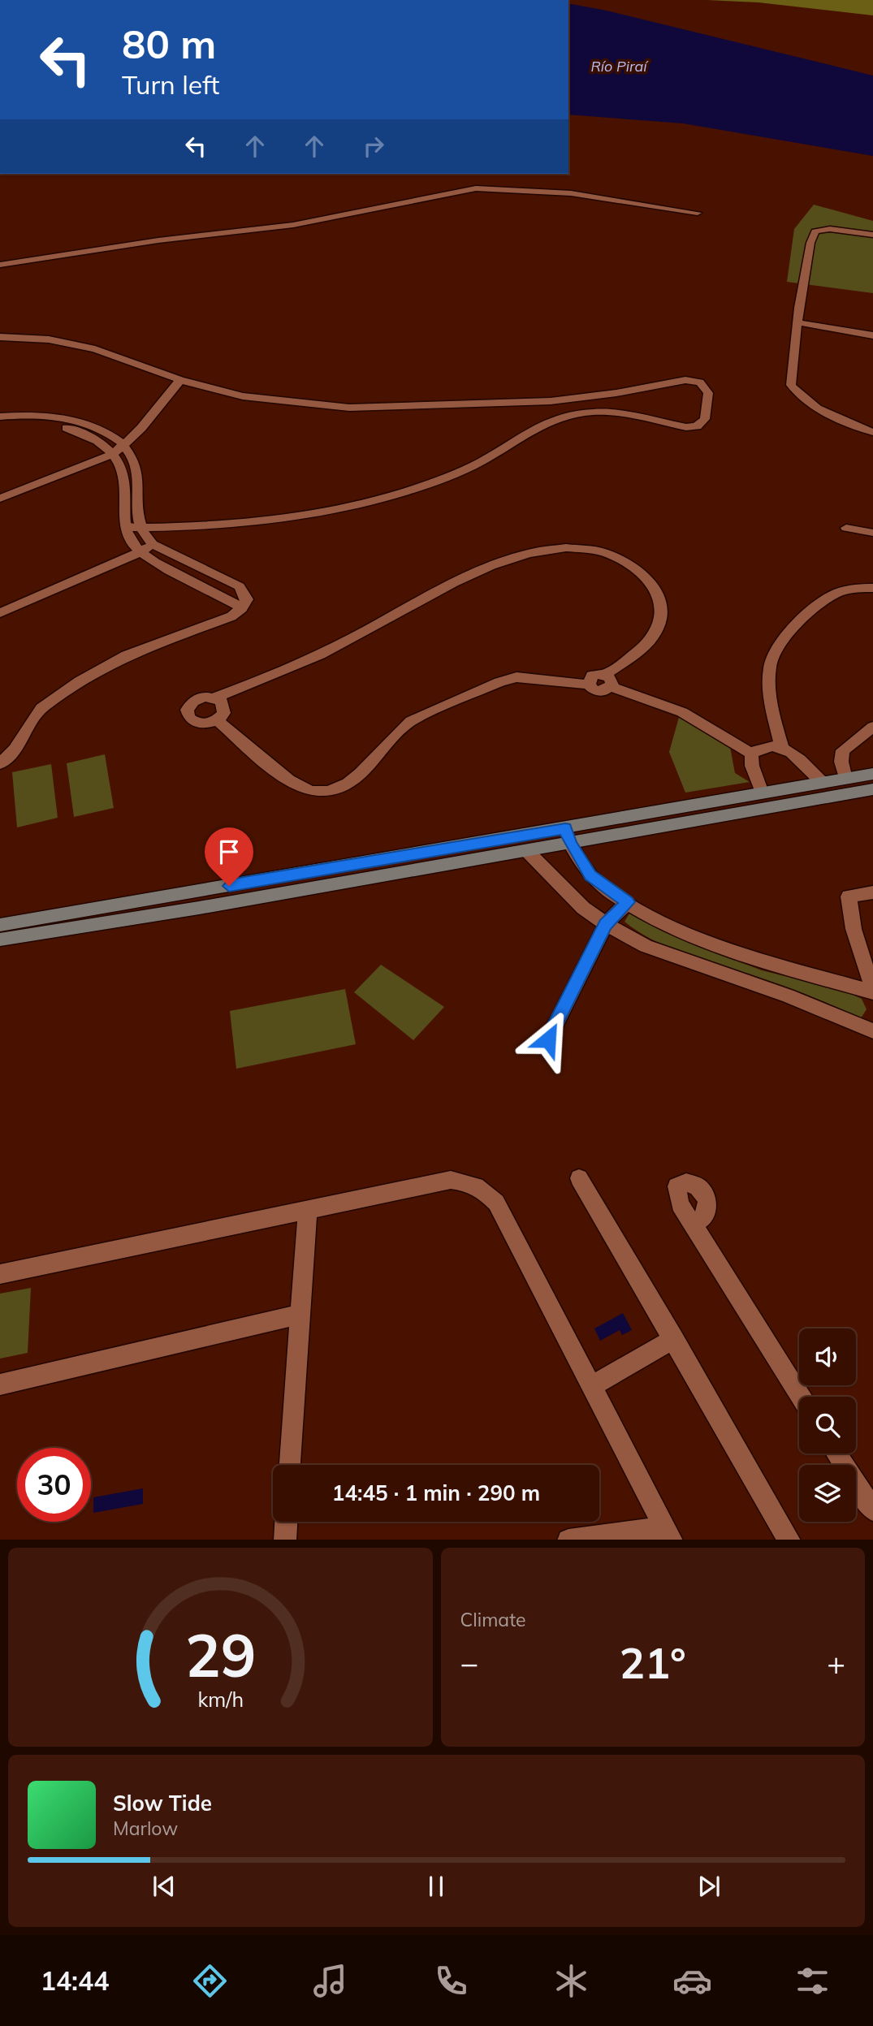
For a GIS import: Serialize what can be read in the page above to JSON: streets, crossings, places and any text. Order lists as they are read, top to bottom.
{
  "water": ["Río Piraí"],
  "page": {
    "turn": ["80 m", "Turn left"],
    "limit": "30",
    "trip": "14:45 · 1 min · 290 m",
    "tile": "Climate",
    "heat": ["−", "21°", "+"],
    "song": ["Slow Tide", "Marlow"],
    "tabs": "14:44",
    "gauge": ["29", "km/h"]
  }
}
